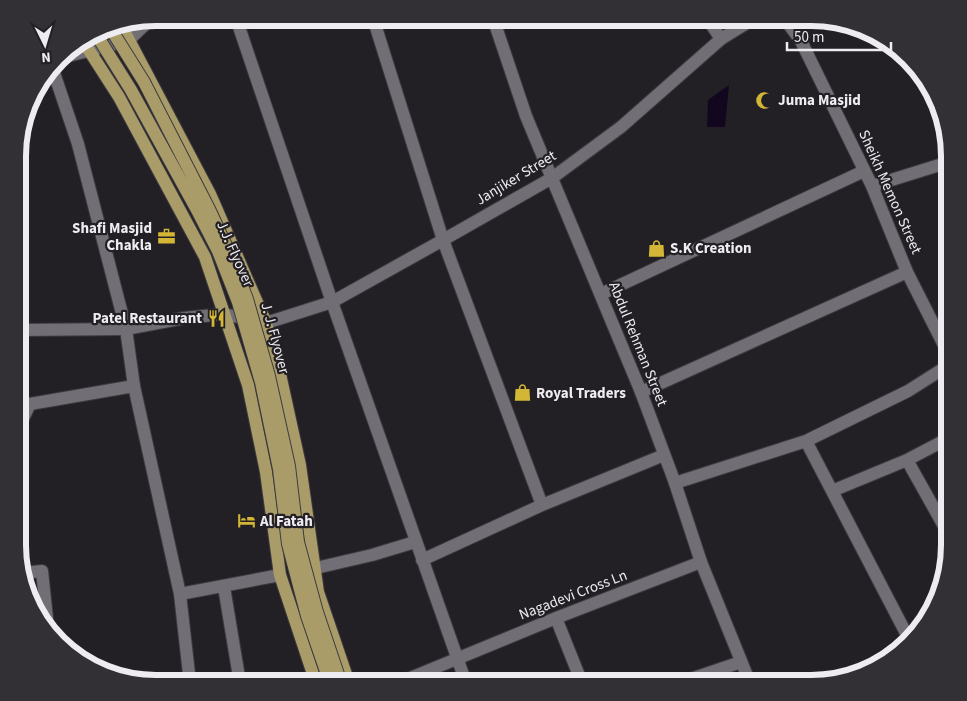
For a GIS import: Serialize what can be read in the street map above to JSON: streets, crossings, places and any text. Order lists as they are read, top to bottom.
{
  "streets": {
    "main road": ["J.J. Flyover", "J. J. Flyover"],
    "street": [
      "Janjiker Street",
      "Sheikh Memon Street",
      "Abdul Rehman Street",
      "Nagadevi Cross Ln"
    ]
  },
  "crossings": [
    ["Janjiker Street", "Abdul Rehman Street"],
    ["Abdul Rehman Street", "Nagadevi Cross Ln"]
  ],
  "places": {
    "mosque": ["Juma Masjid"],
    "office": ["Shafi Masjid Chakla"],
    "shop": ["S.K Creation", "Royal Traders"],
    "restaurant": ["Patel Restaurant"],
    "hotel": ["Al Fatah"]
  },
  "scale_bar": "50 m",
  "north": "bottom"
}
